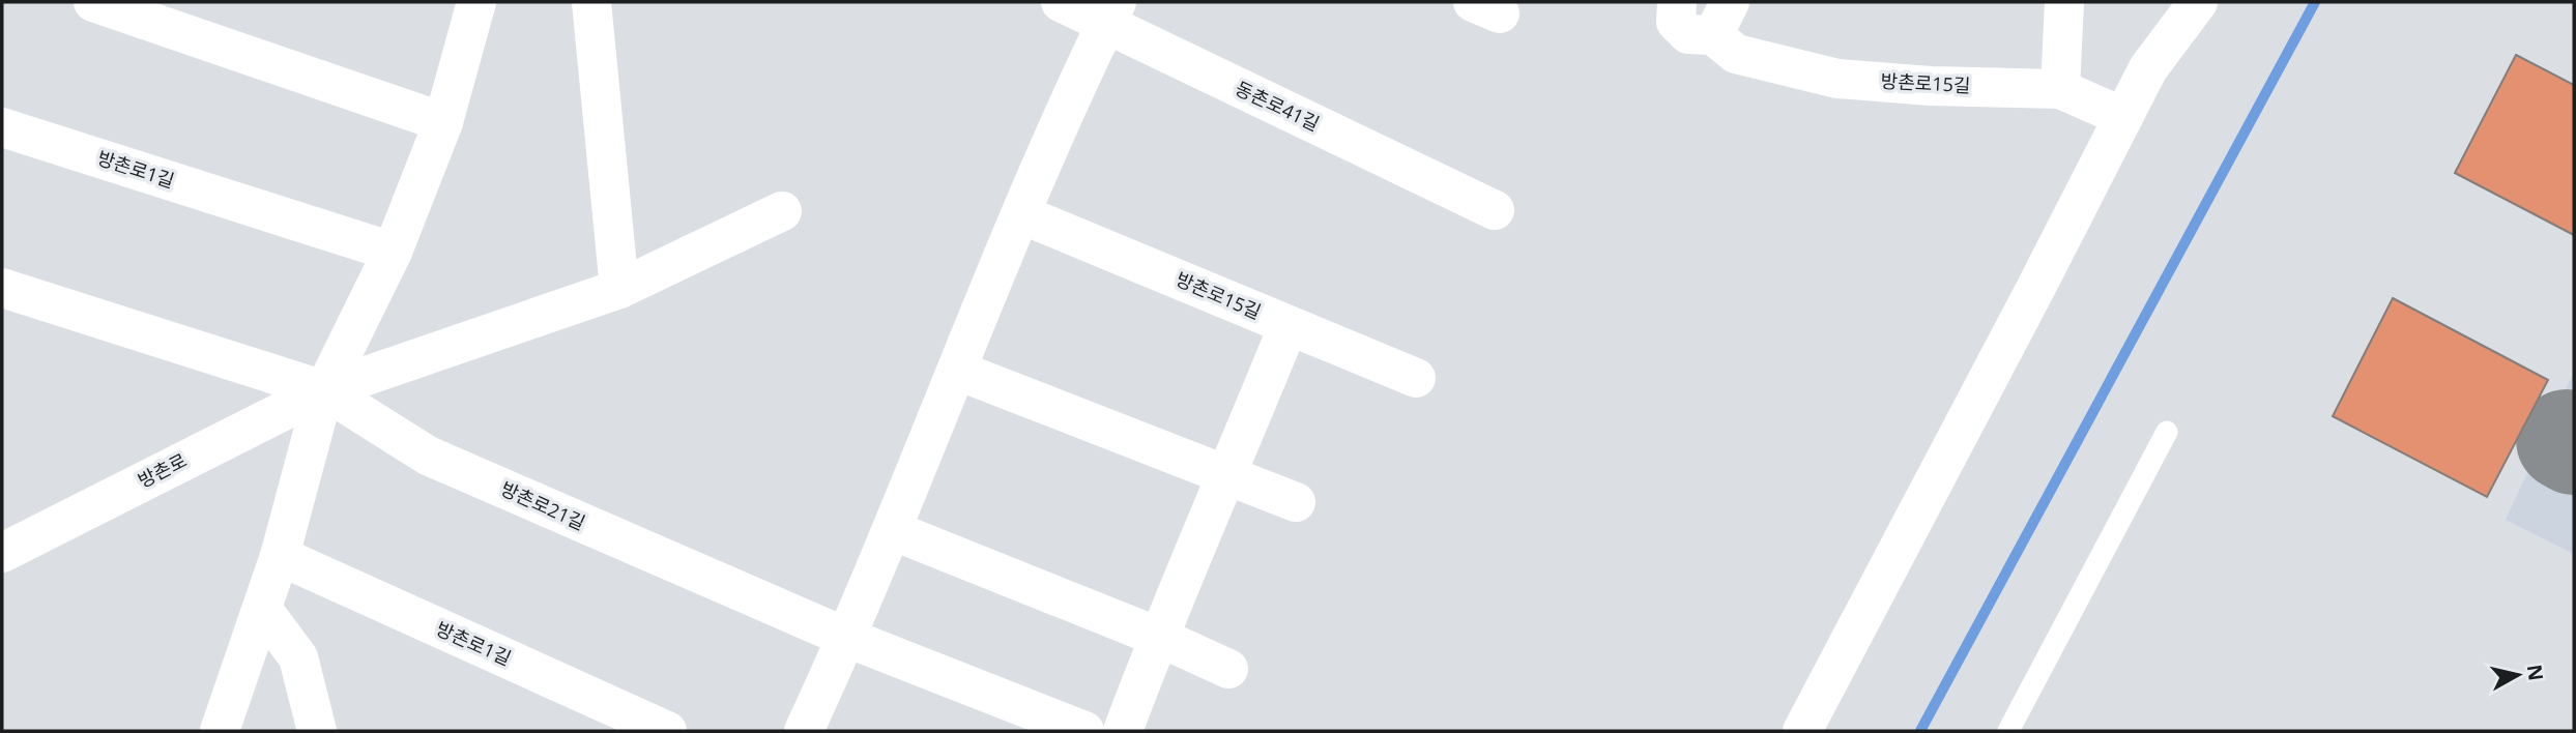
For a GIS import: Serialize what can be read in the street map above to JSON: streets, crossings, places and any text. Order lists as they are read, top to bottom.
{
  "streets": {
    "street": [
      "방촌로15길",
      "동촌로41길",
      "방촌로1길",
      "방촌로",
      "방촌로21길"
    ]
  },
  "crossings": [
    ["방촌로", "방촌로21길"]
  ],
  "north": "right"
}
